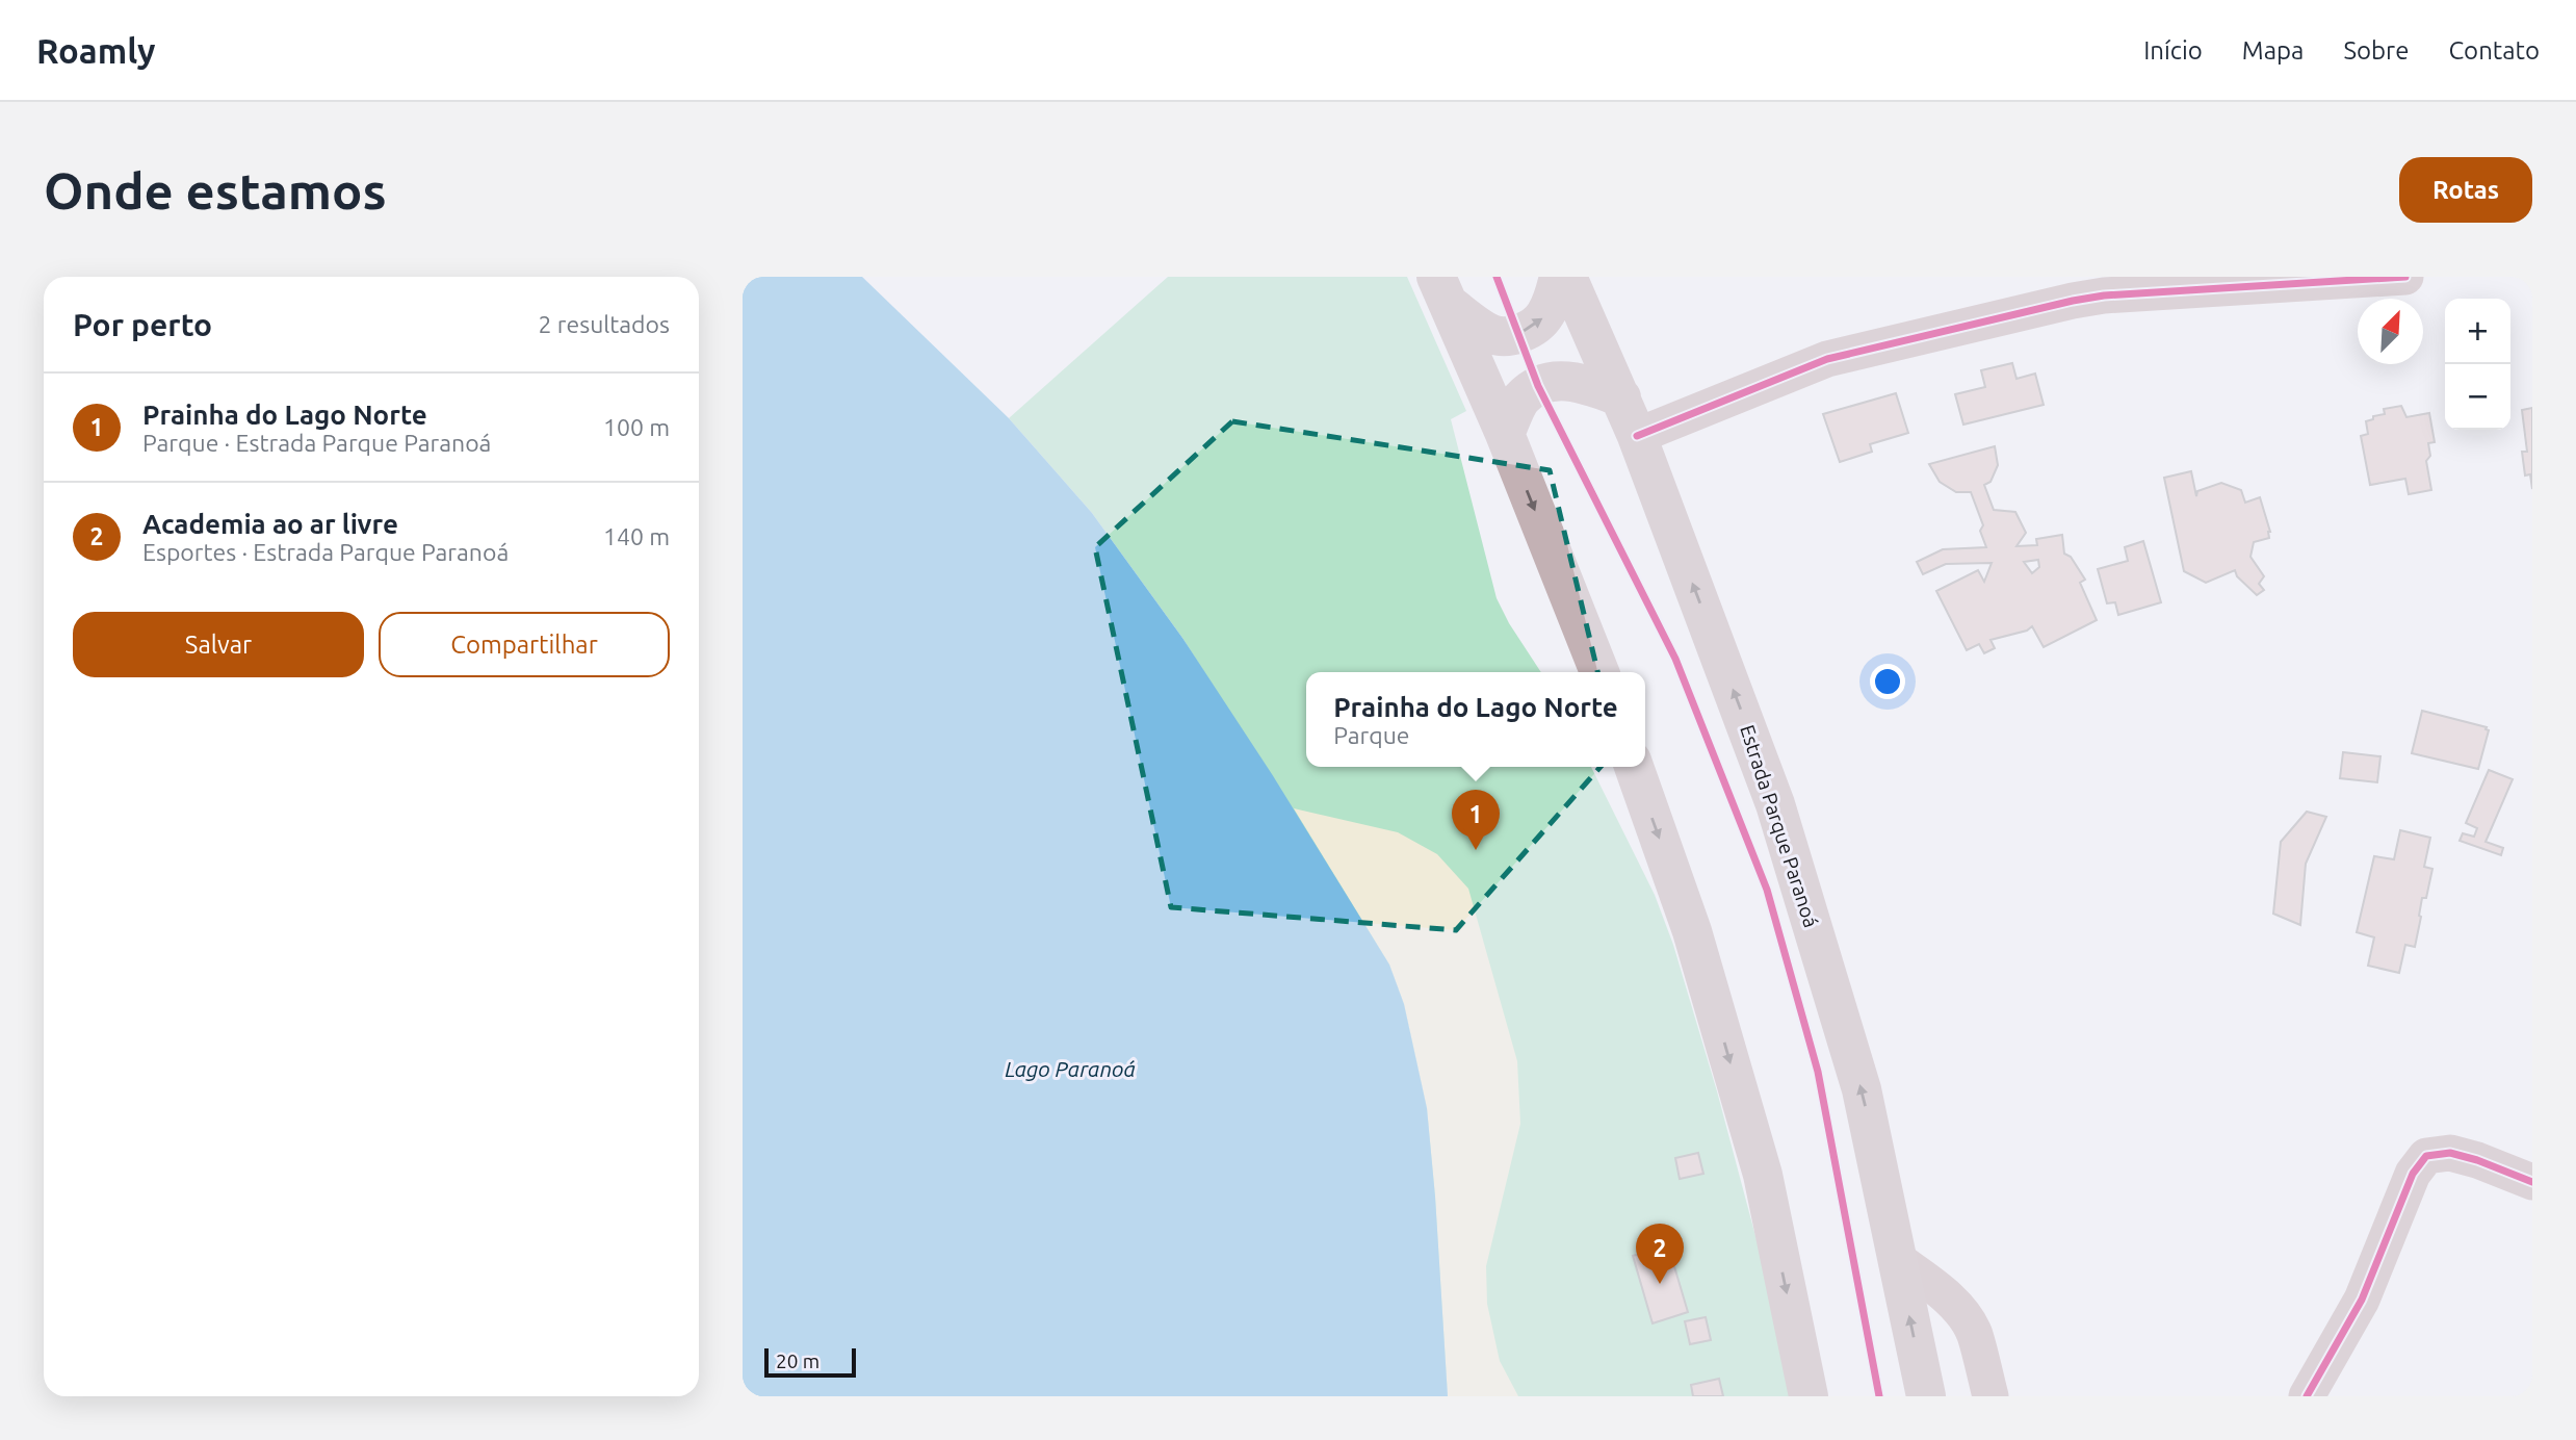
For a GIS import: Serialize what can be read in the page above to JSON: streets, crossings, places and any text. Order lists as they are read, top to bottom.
{
  "streets": {
    "main road": ["Estrada Parque Paranoá"]
  },
  "water": ["Lago Paranoá"],
  "scale_bar": "20 m",
  "north": "top right",
  "page": {
    "header": "Roamly",
    "nav": [
      "Início",
      "Mapa",
      "Sobre",
      "Contato"
    ],
    "buttons": [
      "Rotas",
      ["Salvar", "Compartilhar"]
    ],
    "title": "Onde estamos",
    "heading": ["Por perto", "2 resultados"],
    "map_buttons": ["+", "−"],
    "list": [
      {
        "mark": "1",
        "name": "Prainha do Lago Norte",
        "note": "Parque · Estrada Parque Paranoá",
        "value": "100 m"
      },
      {
        "mark": "2",
        "name": "Academia ao ar livre",
        "note": "Esportes · Estrada Parque Paranoá",
        "value": "140 m"
      }
    ],
    "popup": ["Prainha do Lago Norte", "Parque"],
    "pins": ["1", "2"],
    "scale": "20 m"
  }
}
